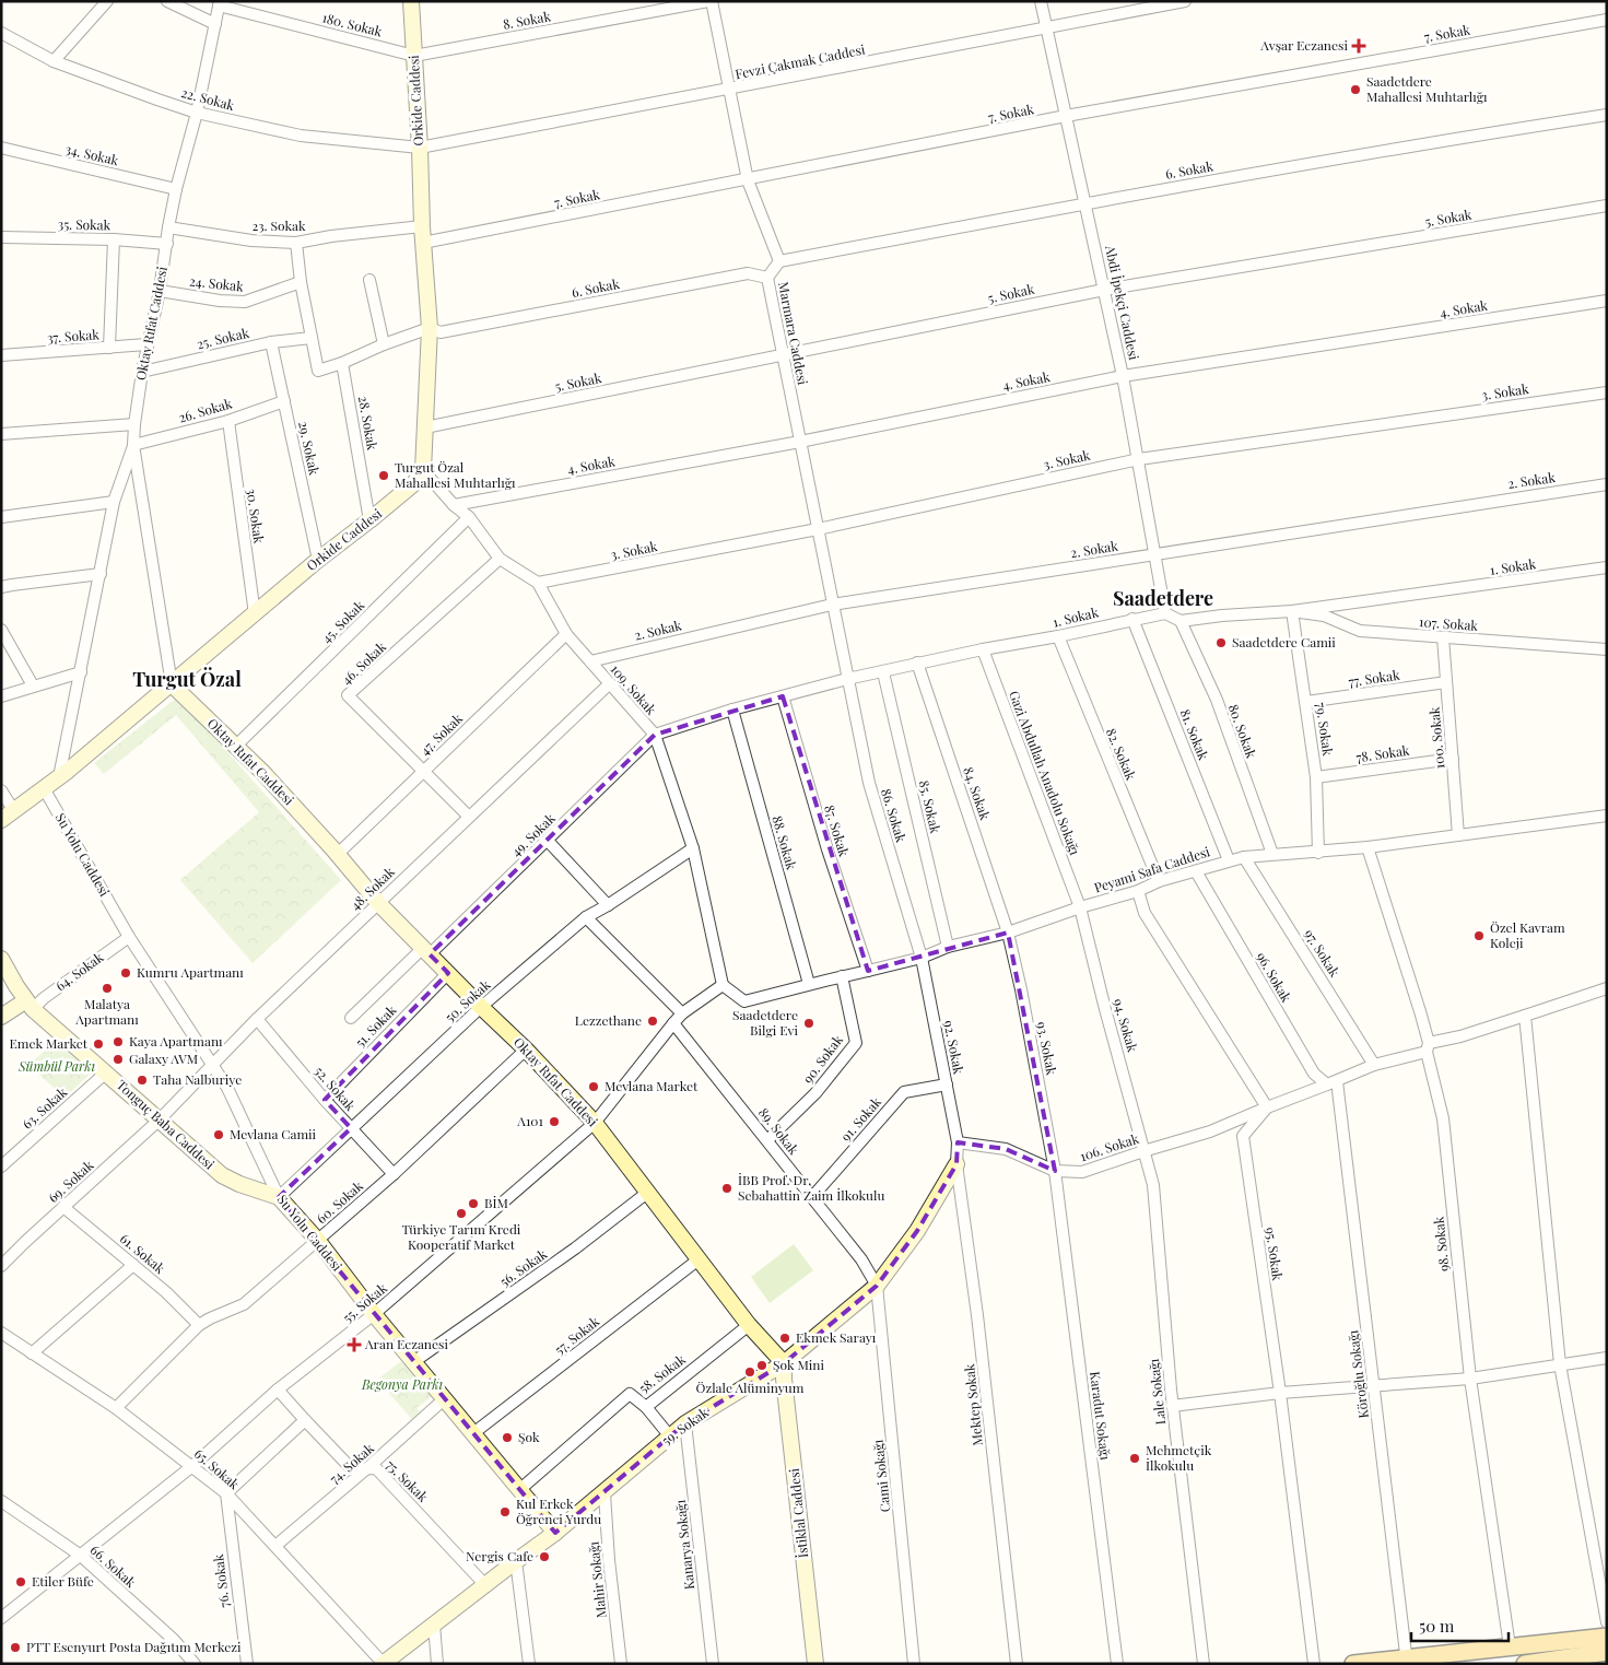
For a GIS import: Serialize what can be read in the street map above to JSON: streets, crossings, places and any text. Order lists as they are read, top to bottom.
{
  "streets": {
    "street": [
      "8. Sokak",
      "180. Sokak",
      "7. Sokak",
      "Fevzi Çakmak Caddesi",
      "22. Sokak",
      "Orkide Caddesi",
      "34. Sokak",
      "6. Sokak",
      "5. Sokak",
      "35. Sokak",
      "23. Sokak",
      "24. Sokak",
      "Abdi İpekçi Caddesi",
      "4. Sokak",
      "Oktay Rıfat Caddesi",
      "Marmara Caddesi",
      "37. Sokak",
      "25. Sokak",
      "3. Sokak",
      "26. Sokak",
      "28. Sokak",
      "29. Sokak",
      "2. Sokak",
      "30. Sokak",
      "1. Sokak",
      "45. Sokak",
      "107. Sokak",
      "46. Sokak",
      "77. Sokak",
      "109. Sokak",
      "79. Sokak",
      "80. Sokak",
      "47. Sokak",
      "81. Sokak",
      "100. Sokak",
      "82. Sokak",
      "78. Sokak",
      "Gazi Abdullah Anadolu Sokağı",
      "84. Sokak",
      "85. Sokak",
      "86. Sokak",
      "87. Sokak",
      "49. Sokak",
      "88. Sokak",
      "Su Yolu Caddesi",
      "Peyami Safa Caddesi",
      "48. Sokak",
      "97. Sokak",
      "64. Sokak",
      "96. Sokak",
      "50. Sokak",
      "94. Sokak",
      "51. Sokak",
      "92. Sokak",
      "93. Sokak",
      "90. Sokak",
      "52. Sokak",
      "63. Sokak",
      "91. Sokak",
      "Tonguç Baba Caddesi",
      "89. Sokak",
      "106. Sokak",
      "69. Sokak",
      "60. Sokak",
      "98. Sokak",
      "61. Sokak",
      "95. Sokak",
      "56. Sokak",
      "55. Sokak",
      "57. Sokak",
      "58. Sokak",
      "Köroğlu Sokağı",
      "Lale Sokağı",
      "Mektep Sokak",
      "Karadut Sokağı",
      "59. Sokak",
      "74. Sokak",
      "65. Sokak",
      "Cami Sokağı",
      "75. Sokak",
      "İstiklal Caddesi",
      "Kanarya Sokağı",
      "66. Sokak",
      "Mahir Sokağı",
      "76. Sokak"
    ]
  },
  "crossings": [
    ["8. Sokak", "180. Sokak"],
    ["8. Sokak", "Orkide Caddesi"],
    ["180. Sokak", "Orkide Caddesi"],
    ["180. Sokak", "Oktay Rıfat Caddesi"],
    ["7. Sokak", "Orkide Caddesi"],
    ["7. Sokak", "Abdi İpekçi Caddesi"],
    ["Fevzi Çakmak Caddesi", "22. Sokak"],
    ["Fevzi Çakmak Caddesi", "Orkide Caddesi"],
    ["Fevzi Çakmak Caddesi", "Abdi İpekçi Caddesi"],
    ["22. Sokak", "Orkide Caddesi"],
    ["22. Sokak", "Oktay Rıfat Caddesi"],
    ["Orkide Caddesi", "6. Sokak"],
    ["Orkide Caddesi", "5. Sokak"],
    ["Orkide Caddesi", "23. Sokak"],
    ["Orkide Caddesi", "Oktay Rıfat Caddesi"],
    ["Orkide Caddesi", "28. Sokak"],
    ["Orkide Caddesi", "29. Sokak"],
    ["Orkide Caddesi", "30. Sokak"],
    ["Orkide Caddesi", "109. Sokak"],
    ["Orkide Caddesi", "Su Yolu Caddesi"],
    ["34. Sokak", "Oktay Rıfat Caddesi"],
    ["6. Sokak", "Abdi İpekçi Caddesi"],
    ["6. Sokak", "Marmara Caddesi"],
    ["5. Sokak", "Abdi İpekçi Caddesi"],
    ["5. Sokak", "Marmara Caddesi"],
    ["35. Sokak", "Oktay Rıfat Caddesi"],
    ["23. Sokak", "Oktay Rıfat Caddesi"],
    ["24. Sokak", "Oktay Rıfat Caddesi"],
    ["Abdi İpekçi Caddesi", "4. Sokak"],
    ["Abdi İpekçi Caddesi", "3. Sokak"],
    ["Abdi İpekçi Caddesi", "2. Sokak"],
    ["Abdi İpekçi Caddesi", "1. Sokak"],
    ["4. Sokak", "Marmara Caddesi"],
    ["4. Sokak", "109. Sokak"],
    ["Oktay Rıfat Caddesi", "37. Sokak"],
    ["Oktay Rıfat Caddesi", "25. Sokak"],
    ["Oktay Rıfat Caddesi", "26. Sokak"],
    ["Oktay Rıfat Caddesi", "45. Sokak"],
    ["Oktay Rıfat Caddesi", "47. Sokak"],
    ["Oktay Rıfat Caddesi", "49. Sokak"],
    ["Oktay Rıfat Caddesi", "48. Sokak"],
    ["Oktay Rıfat Caddesi", "50. Sokak"],
    ["Oktay Rıfat Caddesi", "51. Sokak"],
    ["Oktay Rıfat Caddesi", "60. Sokak"],
    ["Oktay Rıfat Caddesi", "56. Sokak"],
    ["Oktay Rıfat Caddesi", "55. Sokak"],
    ["Oktay Rıfat Caddesi", "57. Sokak"],
    ["Oktay Rıfat Caddesi", "58. Sokak"],
    ["Oktay Rıfat Caddesi", "59. Sokak"],
    ["Oktay Rıfat Caddesi", "İstiklal Caddesi"],
    ["Marmara Caddesi", "3. Sokak"],
    ["Marmara Caddesi", "2. Sokak"],
    ["Marmara Caddesi", "1. Sokak"],
    ["Marmara Caddesi", "86. Sokak"],
    ["25. Sokak", "29. Sokak"],
    ["3. Sokak", "109. Sokak"],
    ["26. Sokak", "29. Sokak"],
    ["26. Sokak", "30. Sokak"],
    ["2. Sokak", "109. Sokak"],
    ["1. Sokak", "107. Sokak"],
    ["1. Sokak", "109. Sokak"],
    ["1. Sokak", "79. Sokak"],
    ["1. Sokak", "80. Sokak"],
    ["1. Sokak", "81. Sokak"],
    ["1. Sokak", "82. Sokak"],
    ["1. Sokak", "Gazi Abdullah Anadolu Sokağı"],
    ["1. Sokak", "84. Sokak"],
    ["1. Sokak", "85. Sokak"],
    ["1. Sokak", "86. Sokak"],
    ["1. Sokak", "87. Sokak"],
    ["1. Sokak", "49. Sokak"],
    ["1. Sokak", "88. Sokak"],
    ["45. Sokak", "109. Sokak"],
    ["107. Sokak", "79. Sokak"],
    ["107. Sokak", "100. Sokak"],
    ["46. Sokak", "109. Sokak"],
    ["46. Sokak", "47. Sokak"],
    ["46. Sokak", "48. Sokak"],
    ["77. Sokak", "79. Sokak"],
    ["77. Sokak", "100. Sokak"],
    ["109. Sokak", "47. Sokak"],
    ["109. Sokak", "49. Sokak"],
    ["109. Sokak", "Peyami Safa Caddesi"],
    ["109. Sokak", "48. Sokak"],
    ["109. Sokak", "50. Sokak"],
    ["109. Sokak", "55. Sokak"],
    ["79. Sokak", "78. Sokak"],
    ["79. Sokak", "Peyami Safa Caddesi"],
    ["80. Sokak", "Peyami Safa Caddesi"],
    ["81. Sokak", "Peyami Safa Caddesi"],
    ["100. Sokak", "78. Sokak"],
    ["100. Sokak", "Peyami Safa Caddesi"],
    ["82. Sokak", "Peyami Safa Caddesi"],
    ["Gazi Abdullah Anadolu Sokağı", "Peyami Safa Caddesi"],
    ["Gazi Abdullah Anadolu Sokağı", "94. Sokak"],
    ["84. Sokak", "Peyami Safa Caddesi"],
    ["84. Sokak", "93. Sokak"],
    ["85. Sokak", "Peyami Safa Caddesi"],
    ["86. Sokak", "Peyami Safa Caddesi"],
    ["86. Sokak", "92. Sokak"],
    ["87. Sokak", "Peyami Safa Caddesi"],
    ["88. Sokak", "Peyami Safa Caddesi"],
    ["Su Yolu Caddesi", "48. Sokak"],
    ["Su Yolu Caddesi", "64. Sokak"],
    ["Su Yolu Caddesi", "50. Sokak"],
    ["Su Yolu Caddesi", "Tonguç Baba Caddesi"],
    ["Su Yolu Caddesi", "60. Sokak"],
    ["Su Yolu Caddesi", "56. Sokak"],
    ["Su Yolu Caddesi", "55. Sokak"],
    ["Su Yolu Caddesi", "57. Sokak"],
    ["Su Yolu Caddesi", "58. Sokak"],
    ["Su Yolu Caddesi", "59. Sokak"],
    ["Su Yolu Caddesi", "74. Sokak"],
    ["Peyami Safa Caddesi", "97. Sokak"],
    ["Peyami Safa Caddesi", "96. Sokak"],
    ["Peyami Safa Caddesi", "94. Sokak"],
    ["Peyami Safa Caddesi", "92. Sokak"],
    ["Peyami Safa Caddesi", "93. Sokak"],
    ["Peyami Safa Caddesi", "90. Sokak"],
    ["Peyami Safa Caddesi", "98. Sokak"],
    ["Peyami Safa Caddesi", "55. Sokak"],
    ["48. Sokak", "52. Sokak"],
    ["48. Sokak", "Tonguç Baba Caddesi"],
    ["48. Sokak", "69. Sokak"],
    ["97. Sokak", "106. Sokak"],
    ["64. Sokak", "Tonguç Baba Caddesi"],
    ["96. Sokak", "106. Sokak"],
    ["96. Sokak", "Köroğlu Sokağı"],
    ["50. Sokak", "52. Sokak"],
    ["50. Sokak", "Tonguç Baba Caddesi"],
    ["94. Sokak", "106. Sokak"],
    ["94. Sokak", "Lale Sokağı"],
    ["51. Sokak", "52. Sokak"],
    ["92. Sokak", "91. Sokak"],
    ["92. Sokak", "106. Sokak"],
    ["92. Sokak", "Mektep Sokak"],
    ["93. Sokak", "106. Sokak"],
    ["93. Sokak", "Karadut Sokağı"],
    ["90. Sokak", "89. Sokak"],
    ["52. Sokak", "60. Sokak"],
    ["63. Sokak", "Tonguç Baba Caddesi"],
    ["91. Sokak", "89. Sokak"],
    ["Tonguç Baba Caddesi", "69. Sokak"],
    ["89. Sokak", "55. Sokak"],
    ["89. Sokak", "59. Sokak"],
    ["89. Sokak", "Cami Sokağı"],
    ["106. Sokak", "98. Sokak"],
    ["106. Sokak", "95. Sokak"],
    ["106. Sokak", "Köroğlu Sokağı"],
    ["106. Sokak", "Lale Sokağı"],
    ["106. Sokak", "Mektep Sokak"],
    ["106. Sokak", "Karadut Sokağı"],
    ["69. Sokak", "61. Sokak"],
    ["60. Sokak", "61. Sokak"],
    ["60. Sokak", "65. Sokak"],
    ["55. Sokak", "65. Sokak"],
    ["55. Sokak", "75. Sokak"],
    ["55. Sokak", "66. Sokak"],
    ["Mektep Sokak", "59. Sokak"],
    ["59. Sokak", "65. Sokak"],
    ["59. Sokak", "Cami Sokağı"],
    ["59. Sokak", "75. Sokak"],
    ["59. Sokak", "İstiklal Caddesi"],
    ["59. Sokak", "Kanarya Sokağı"],
    ["59. Sokak", "Mahir Sokağı"],
    ["74. Sokak", "65. Sokak"],
    ["74. Sokak", "75. Sokak"],
    ["65. Sokak", "76. Sokak"]
  ],
  "districts": ["Saadetdere", "Turgut Özal"],
  "parks": ["Sümbül Parkı", "Begonya Parkı"],
  "places": {
    "health": ["Avşar Eczanesi", "Aran Eczanesi"],
    "other": [
      "Saadetdere Mahallesi Muhtarlığı",
      "Turgut Özal Mahallesi Muhtarlığı",
      "Saadetdere Camii",
      "Özel Kavram Koleji",
      "Kumru Apartmanı",
      "Malatya Apartmanı",
      "Lezzethane",
      "Saadetdere Bilgi Evi",
      "Kaya Apartmanı",
      "Emek Market",
      "Galaxy AVM",
      "Taha Nalburiye",
      "Mevlana Market",
      "A101",
      "Mevlana Camii",
      "İBB Prof. Dr. Sebahattin Zaim İlkokulu",
      "BİM",
      "Türkiye Tarım Kredi Kooperatif Market",
      "Ekmek Sarayı",
      "Şok Mini",
      "Özlale Alüminyum",
      "Şok",
      "Mehmetçik İlkokulu",
      "Kul Erkek Öğrenci Yurdu",
      "Nergis Cafe",
      "Etiler Büfe",
      "PTT Esenyurt Posta Dağıtım Merkezi"
    ]
  },
  "scale_bar": "50 m"
}
